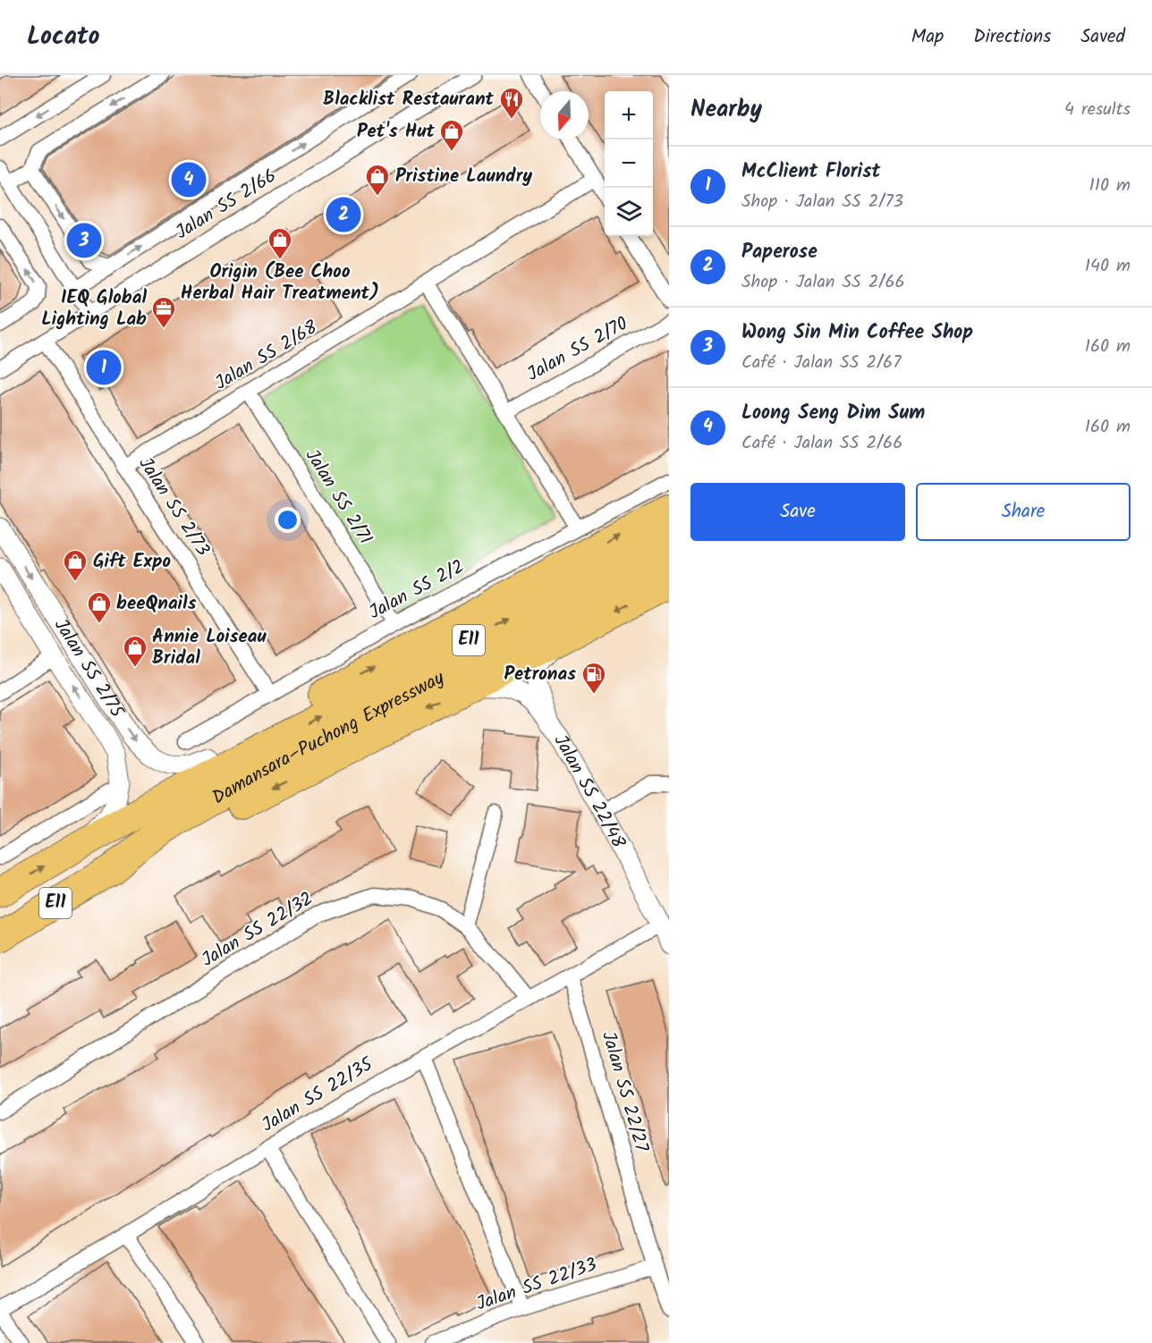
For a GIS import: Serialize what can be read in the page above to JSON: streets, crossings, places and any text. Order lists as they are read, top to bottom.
{
  "streets": {
    "highway": ["E11", "Damansara–Puchong Expressway"],
    "street": [
      "Jalan SS 2/66",
      "Jalan SS 2/70",
      "Jalan SS 2/68",
      "Jalan SS 2/71",
      "Jalan SS 2/73",
      "Jalan SS 2/2",
      "Jalan SS 2/75",
      "Jalan SS 22/48",
      "Jalan SS 22/32",
      "Jalan SS 22/27",
      "Jalan SS 22/35",
      "Jalan SS 22/33"
    ]
  },
  "crossings": [
    ["Jalan SS 2/66", "Jalan SS 2/73"],
    ["Jalan SS 2/68", "Jalan SS 2/71"],
    ["Jalan SS 2/68", "Jalan SS 2/73"],
    ["Jalan SS 2/71", "Jalan SS 2/2"],
    ["Jalan SS 2/73", "Jalan SS 2/2"],
    ["Jalan SS 2/2", "Jalan SS 2/75"],
    ["Jalan SS 2/75", "Damansara–Puchong Expressway"],
    ["Jalan SS 22/48", "Jalan SS 22/35"],
    ["Jalan SS 22/32", "Jalan SS 22/35"],
    ["Jalan SS 22/27", "Jalan SS 22/35"],
    ["Jalan SS 22/27", "Jalan SS 22/33"]
  ],
  "places": {
    "restaurant": ["Blacklist Restaurant"],
    "shop": [
      "Pet's Hut",
      "Pristine Laundry",
      "Origin (Bee Choo Herbal Hair Treatment)",
      "Gift Expo",
      "beeQnails",
      "Annie Loiseau Bridal"
    ],
    "office": ["IEQ Global Lighting Lab"],
    "fuel station": ["Petronas"]
  },
  "north": "bottom",
  "page": {
    "header": "Locato",
    "nav": ["Map", "Directions", "Saved"],
    "heading": ["Nearby", "4 results"],
    "map_buttons": ["+", "−"],
    "list": [
      {
        "mark": "1",
        "name": "McClient Florist",
        "note": "Shop · Jalan SS 2/73",
        "value": "110 m"
      },
      {
        "mark": "2",
        "name": "Paperose",
        "note": "Shop · Jalan SS 2/66",
        "value": "140 m"
      },
      {
        "mark": "3",
        "name": "Wong Sin Min Coffee Shop",
        "note": "Café · Jalan SS 2/67",
        "value": "160 m"
      },
      {
        "mark": "4",
        "name": "Loong Seng Dim Sum",
        "note": "Café · Jalan SS 2/66",
        "value": "160 m"
      }
    ],
    "pins": [
      "4",
      "2",
      "3",
      "1"
    ],
    "buttons": ["Save", "Share"]
  }
}
